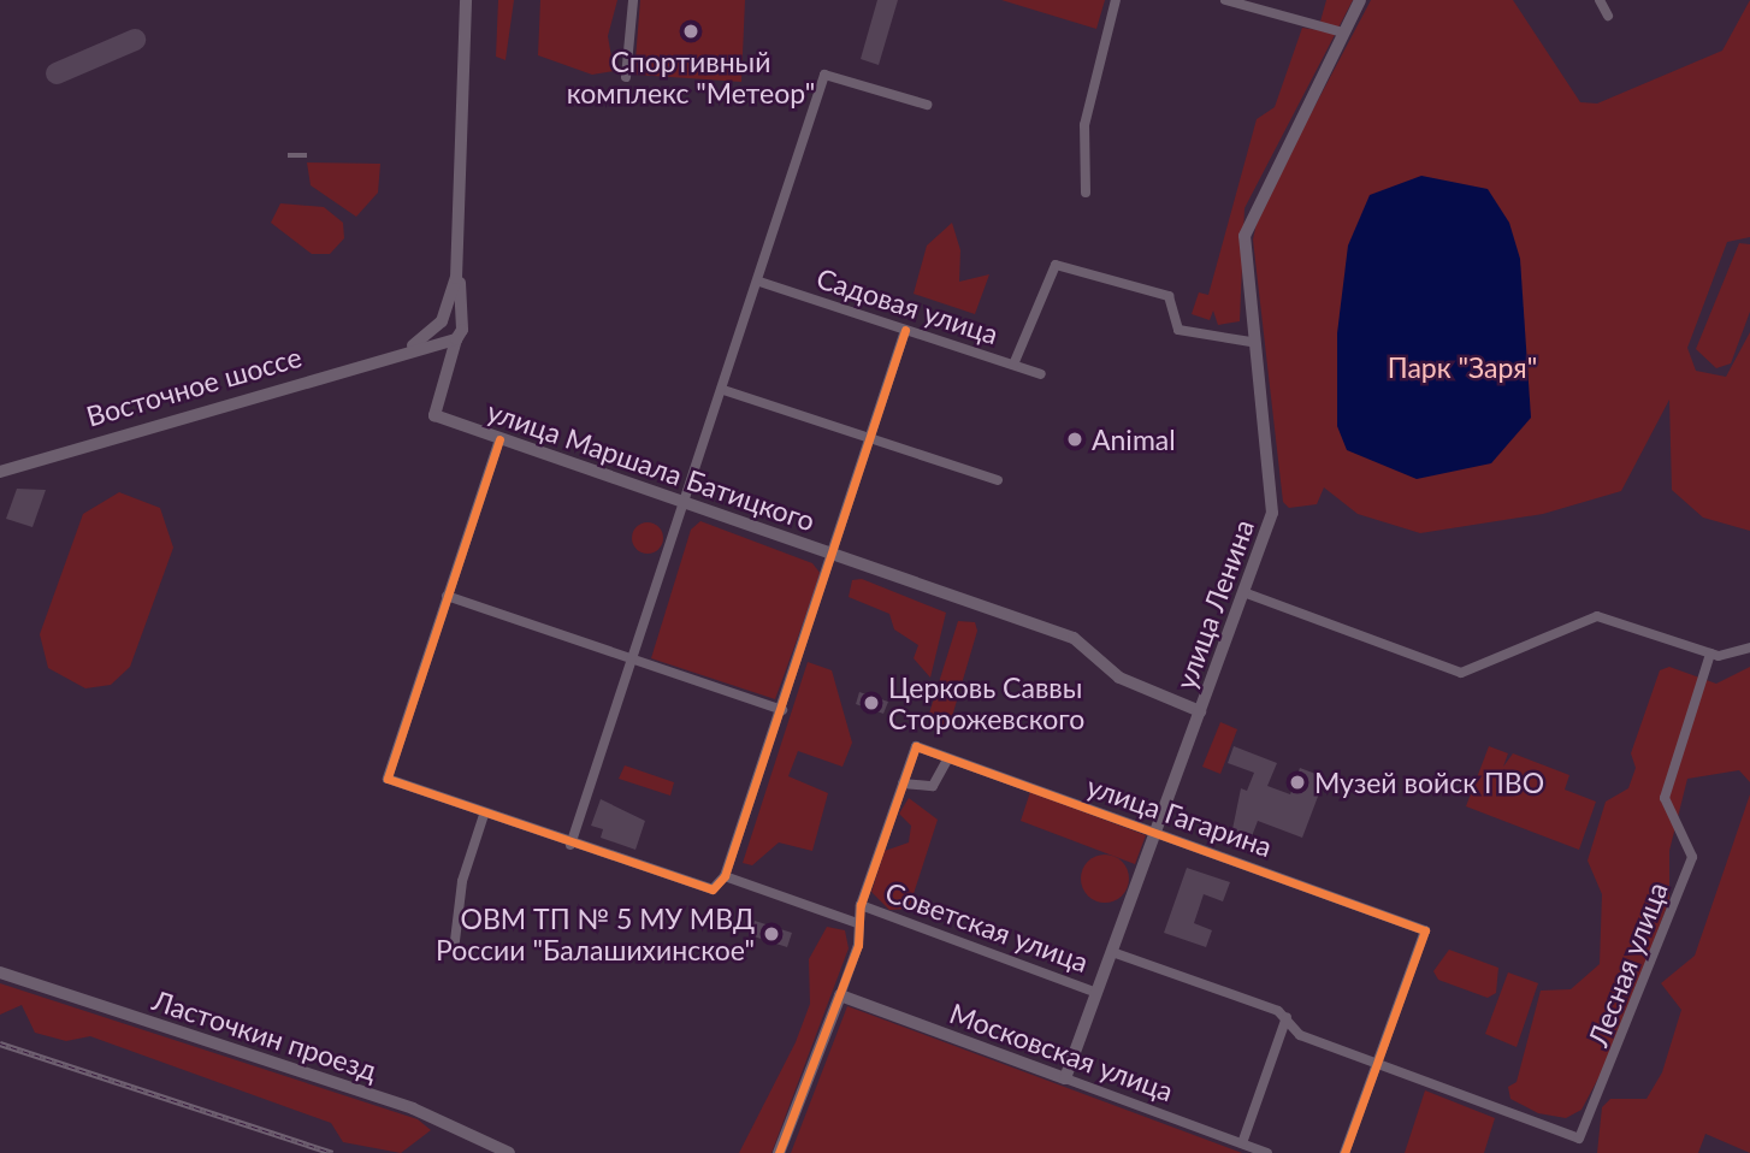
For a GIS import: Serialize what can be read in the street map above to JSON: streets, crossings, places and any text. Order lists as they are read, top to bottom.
{
  "streets": {
    "main road": ["Восточное шоссе"],
    "street": [
      "Садовая улица",
      "улица Маршала Батицкого",
      "улица Ленина",
      "улица Гагарина",
      "Советская улица",
      "Лесная улица",
      "Ласточкин проезд",
      "Московская улица"
    ]
  },
  "crossings": [
    ["Восточное шоссе", "улица Маршала Батицкого"],
    ["улица Маршала Батицкого", "улица Ленина"],
    ["улица Ленина", "улица Гагарина"],
    ["улица Ленина", "Советская улица"],
    ["улица Ленина", "Московская улица"],
    ["улица Гагарина", "Советская улица"],
    ["Советская улица", "Лесная улица"]
  ],
  "parks": ["Парк \"Заря\""],
  "places": [
    "Спортивный комплекс \"Метеор\"",
    "Animal",
    "Церковь Саввы Сторожевского",
    "Музей войск ПВО",
    "ОВМ ТП № 5 МУ МВД России \"Балашихинское\""
  ]
}
